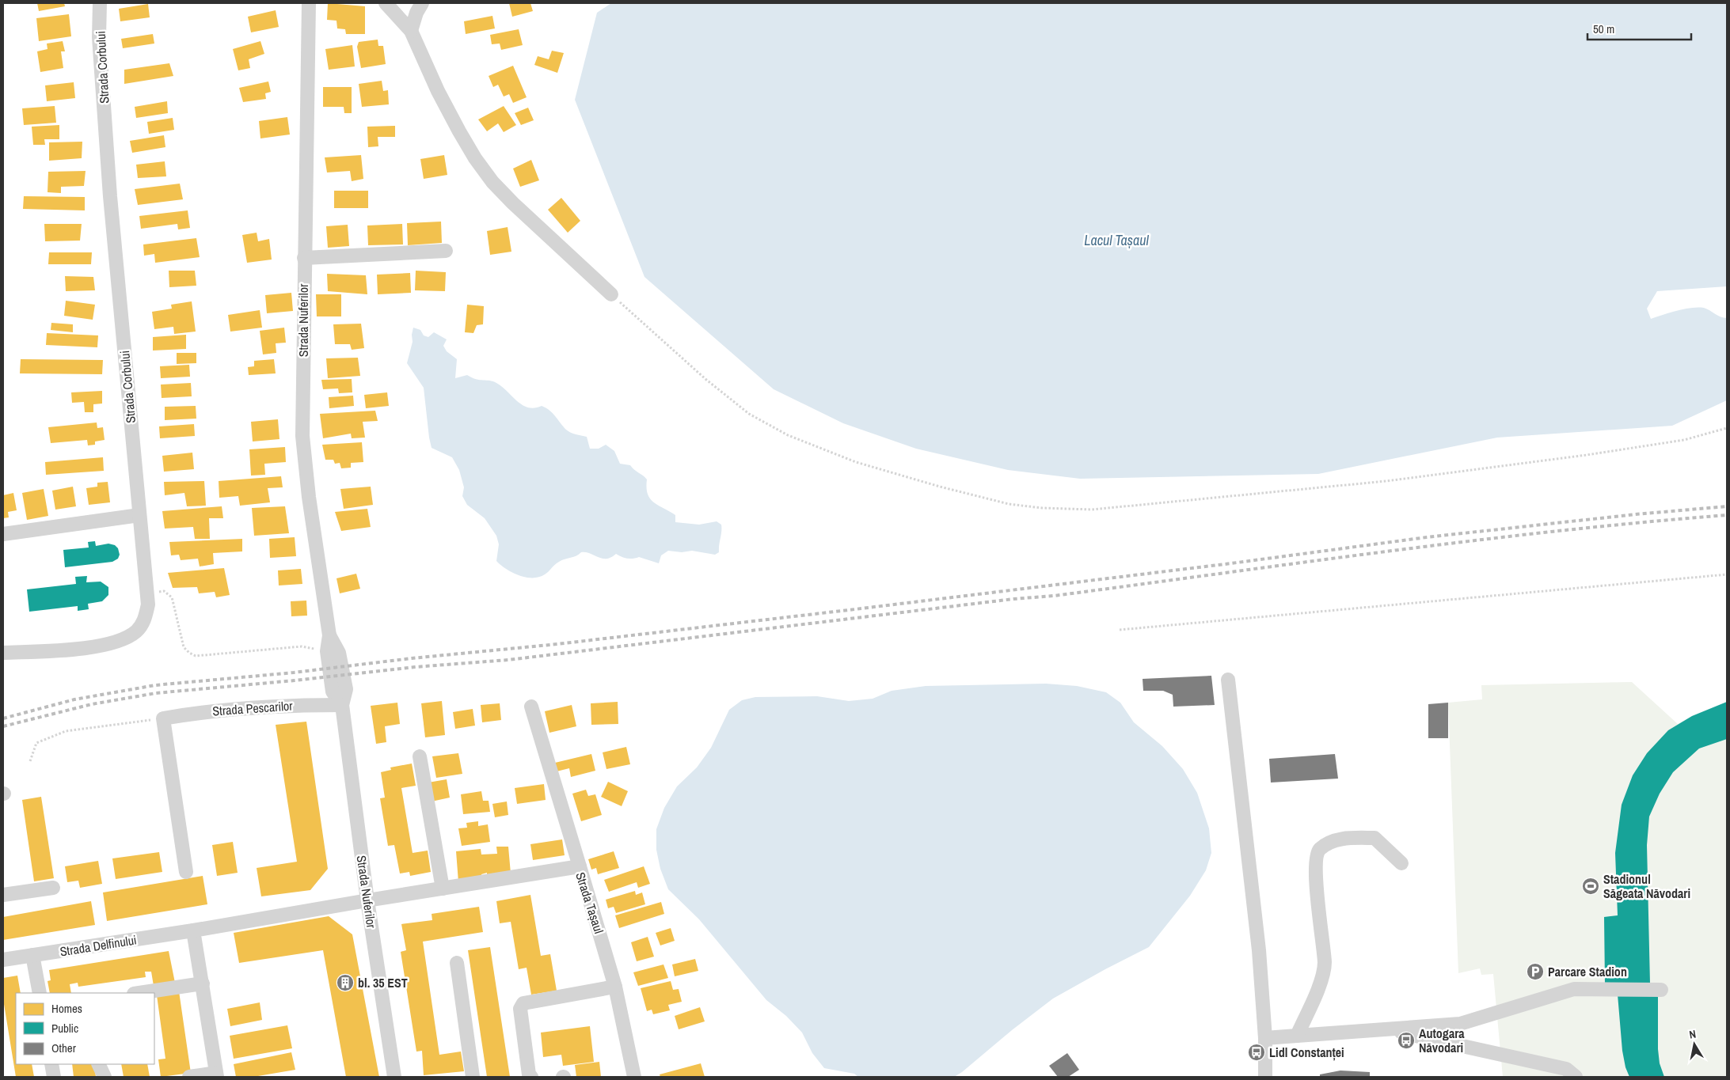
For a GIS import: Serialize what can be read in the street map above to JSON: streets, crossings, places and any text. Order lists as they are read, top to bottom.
{
  "streets": {
    "street": [
      "Strada Corbului",
      "Strada Nuferilor",
      "Strada Pescarilor",
      "Strada Tașaul",
      "Strada Delfinului"
    ]
  },
  "crossings": [
    ["Strada Nuferilor", "Strada Pescarilor"],
    ["Strada Nuferilor", "Strada Tașaul"],
    ["Strada Nuferilor", "Strada Delfinului"],
    ["Strada Tașaul", "Strada Delfinului"]
  ],
  "water": ["Lacul Tașaul"],
  "places": {
    "sports": ["Stadionul Săgeata Năvodari"],
    "parking": ["Parcare Stadion"],
    "building": ["bl. 35 EST"],
    "bus stop": ["Autogara Năvodari", "Lidl Constanței"]
  },
  "legend": ["Homes", "Public", "Other"],
  "scale_bar": "50 m",
  "north": "top"
}
